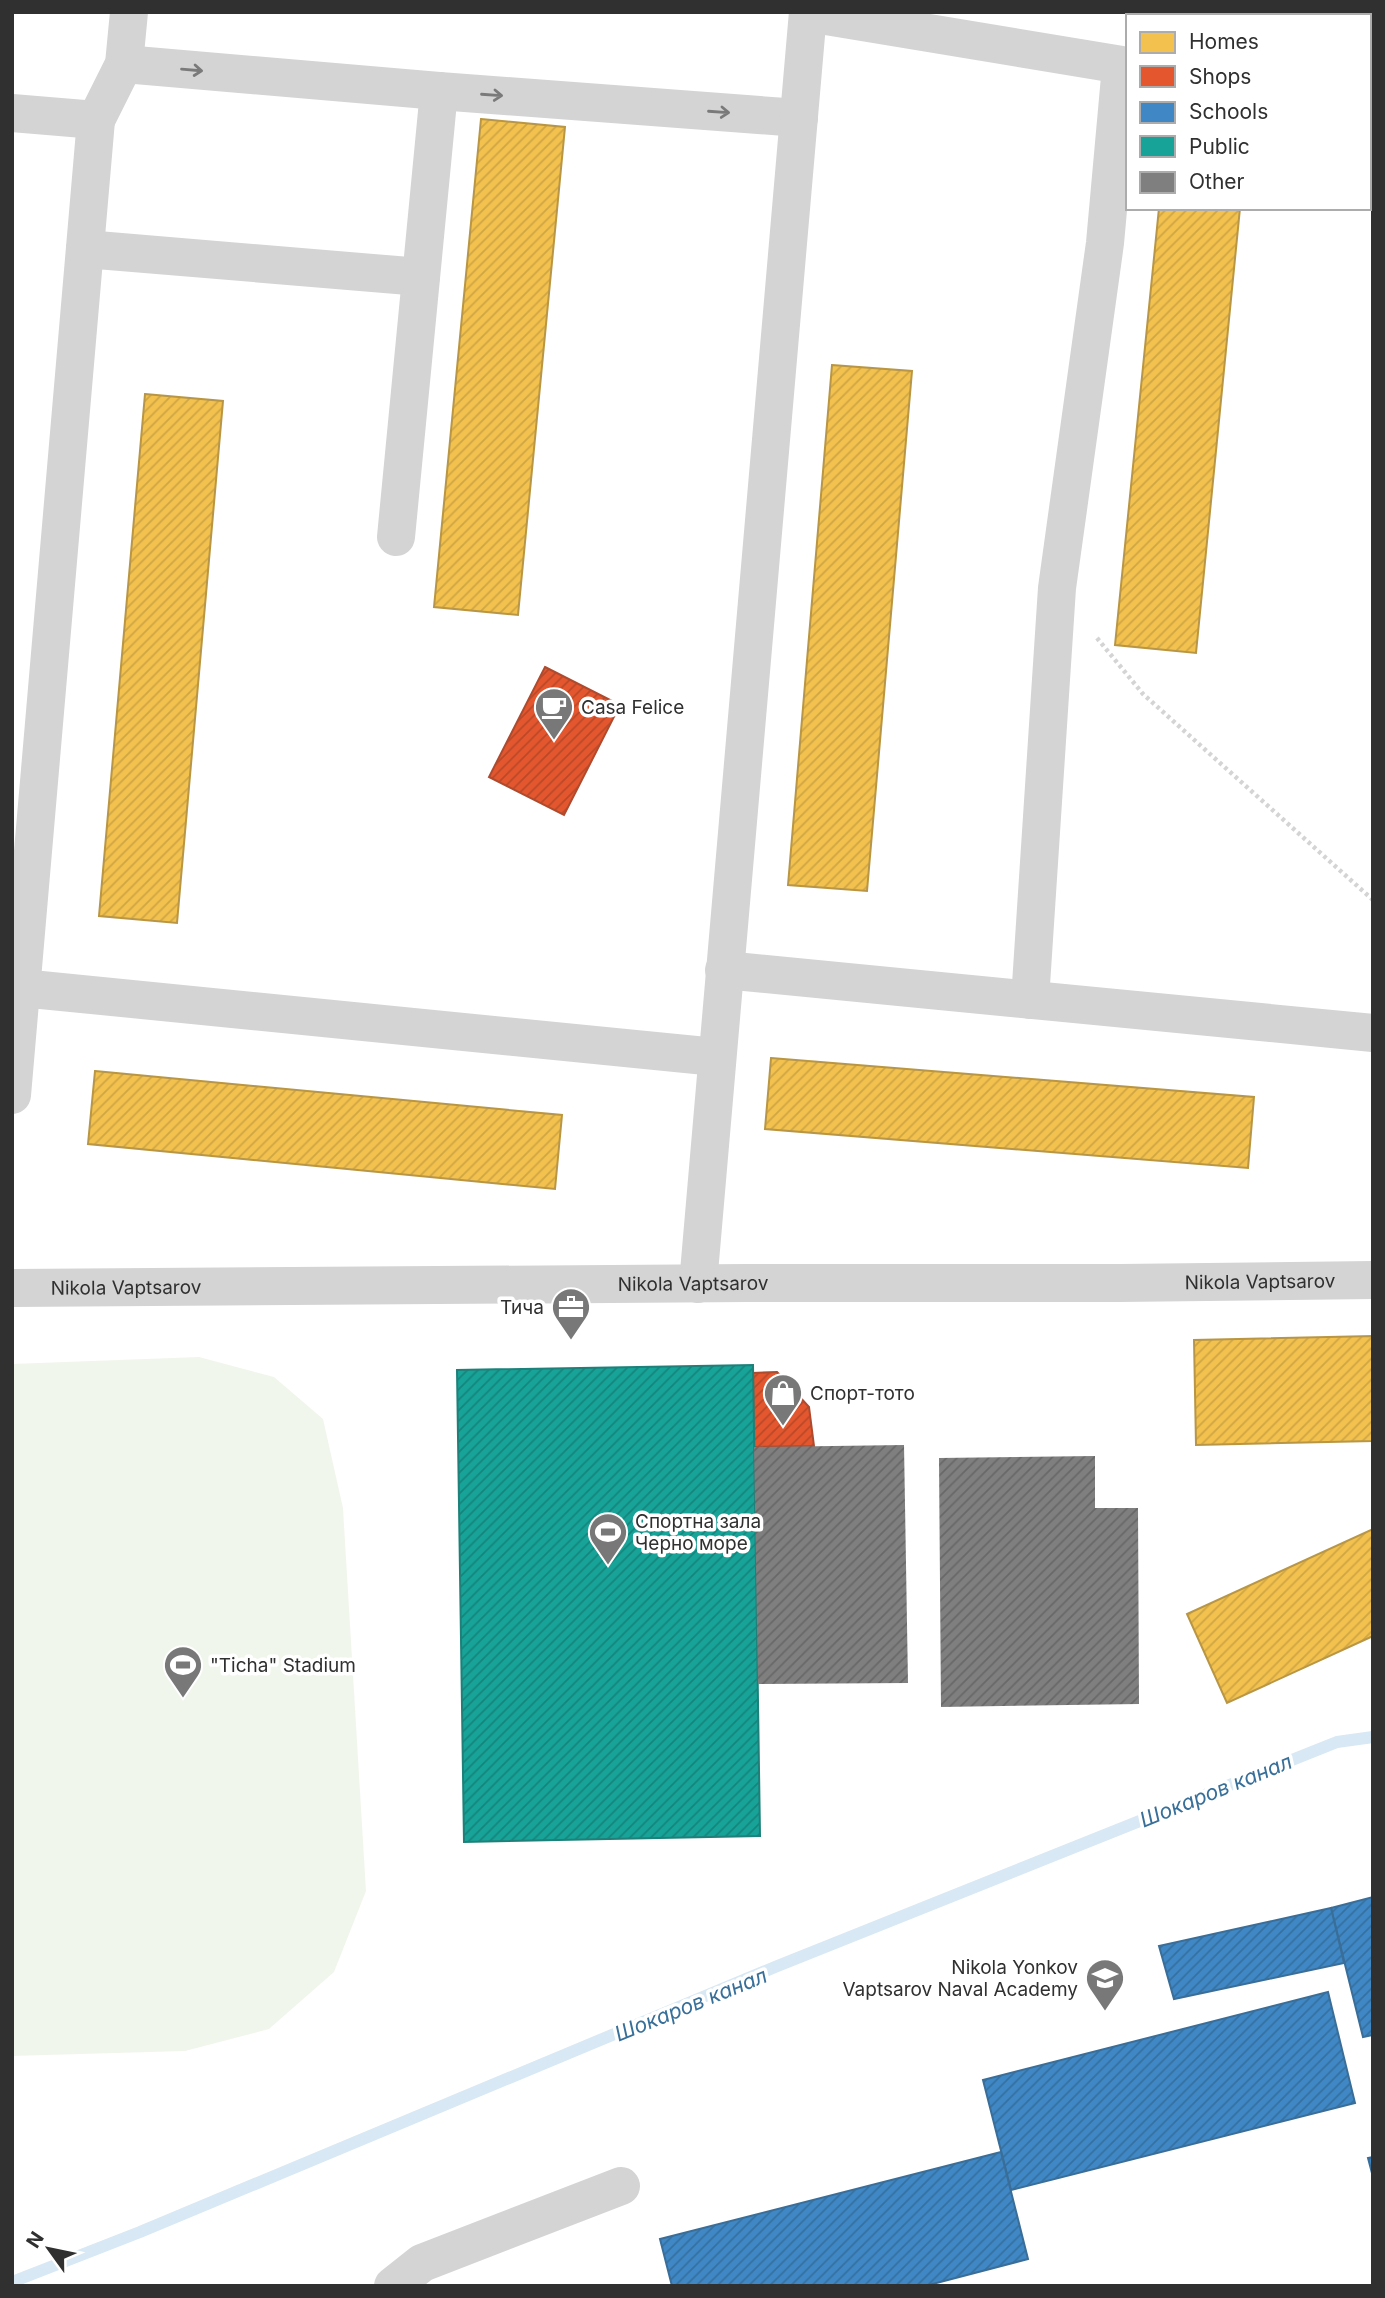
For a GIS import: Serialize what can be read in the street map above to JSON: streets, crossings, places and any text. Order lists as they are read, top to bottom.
{
  "streets": {
    "street": ["Nikola Vaptsarov"]
  },
  "water": ["Шокаров канал"],
  "places": {
    "cafe": ["Casa Felice"],
    "office": ["Тича"],
    "shop": ["Спорт-тото"],
    "sports": ["Спортна зала Черно море", "\"Ticha\" Stadium"],
    "school or university": ["Nikola Yonkov Vaptsarov Naval Academy"]
  },
  "legend": [
    "Homes",
    "Shops",
    "Schools",
    "Public",
    "Other"
  ],
  "north": "top left"
}
